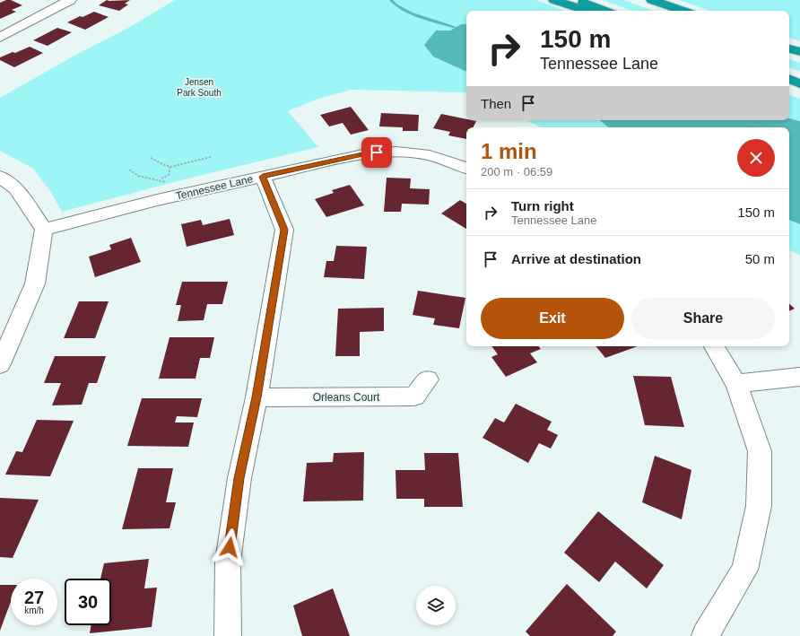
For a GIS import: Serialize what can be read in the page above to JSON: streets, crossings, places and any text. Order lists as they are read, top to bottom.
{
  "streets": {
    "street": ["Tennessee Lane", "Orleans Court"]
  },
  "parks": ["Jensen Park South"],
  "page": {
    "turn": ["150 m", "Tennessee Lane"],
    "then": "Then",
    "heading": ["1 min", "200 m · 06:59"],
    "list": [
      {
        "name": "Turn right",
        "note": "Tennessee Lane",
        "value": "150 m"
      },
      {
        "name": "Arrive at destination",
        "value": "50 m"
      }
    ],
    "buttons": ["Exit", "Share"],
    "speed": "27 km/h",
    "limit": "30"
  }
}
